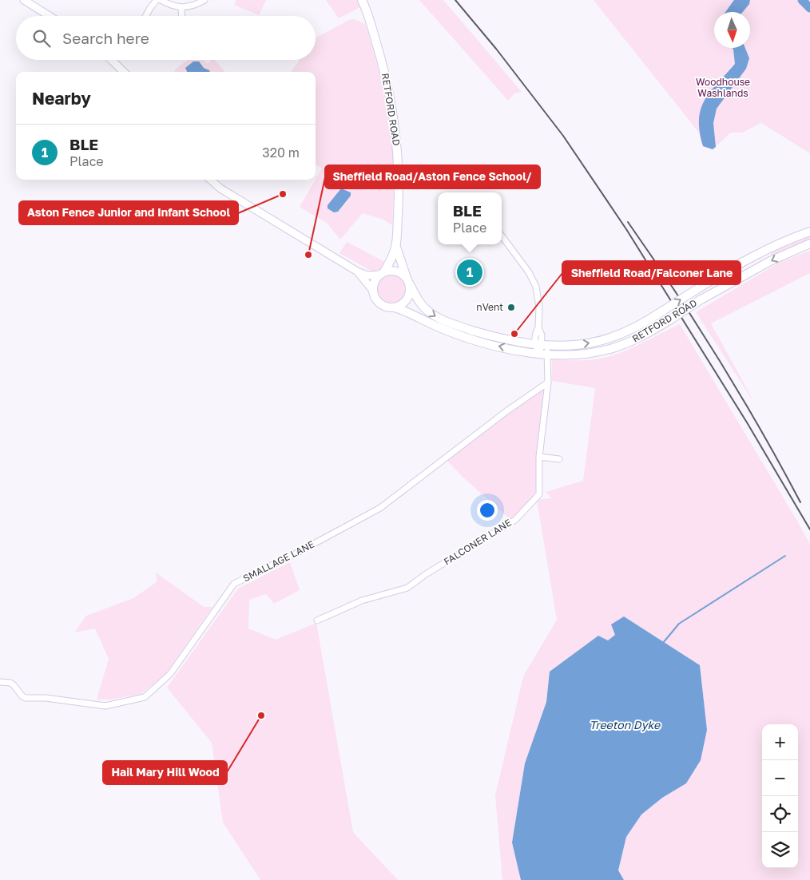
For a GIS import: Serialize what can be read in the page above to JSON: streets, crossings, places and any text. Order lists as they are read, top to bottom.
{
  "streets": {
    "main road": ["RETFORD ROAD"],
    "street": ["FALCONER LANE", "SMALLAGE LANE"]
  },
  "crossings": [
    ["RETFORD ROAD", "FALCONER LANE"],
    ["FALCONER LANE", "SMALLAGE LANE"]
  ],
  "water": ["Treeton Dyke"],
  "parks": ["Woodhouse Washlands"],
  "places": [
    "Aston Fence Junior and Infant School",
    "Sheffield Road/Aston Fence School/",
    "nVent",
    "Sheffield Road/Falconer Lane",
    "Hail Mary Hill Wood"
  ],
  "north": "bottom",
  "page": {
    "search": "Search here",
    "heading": "Nearby",
    "list": [
      {
        "mark": "1",
        "name": "BLE",
        "note": "Place",
        "value": "320 m"
      }
    ],
    "popup": ["BLE", "Place"],
    "pins": "1",
    "map_buttons": ["+", "−"]
  }
}
